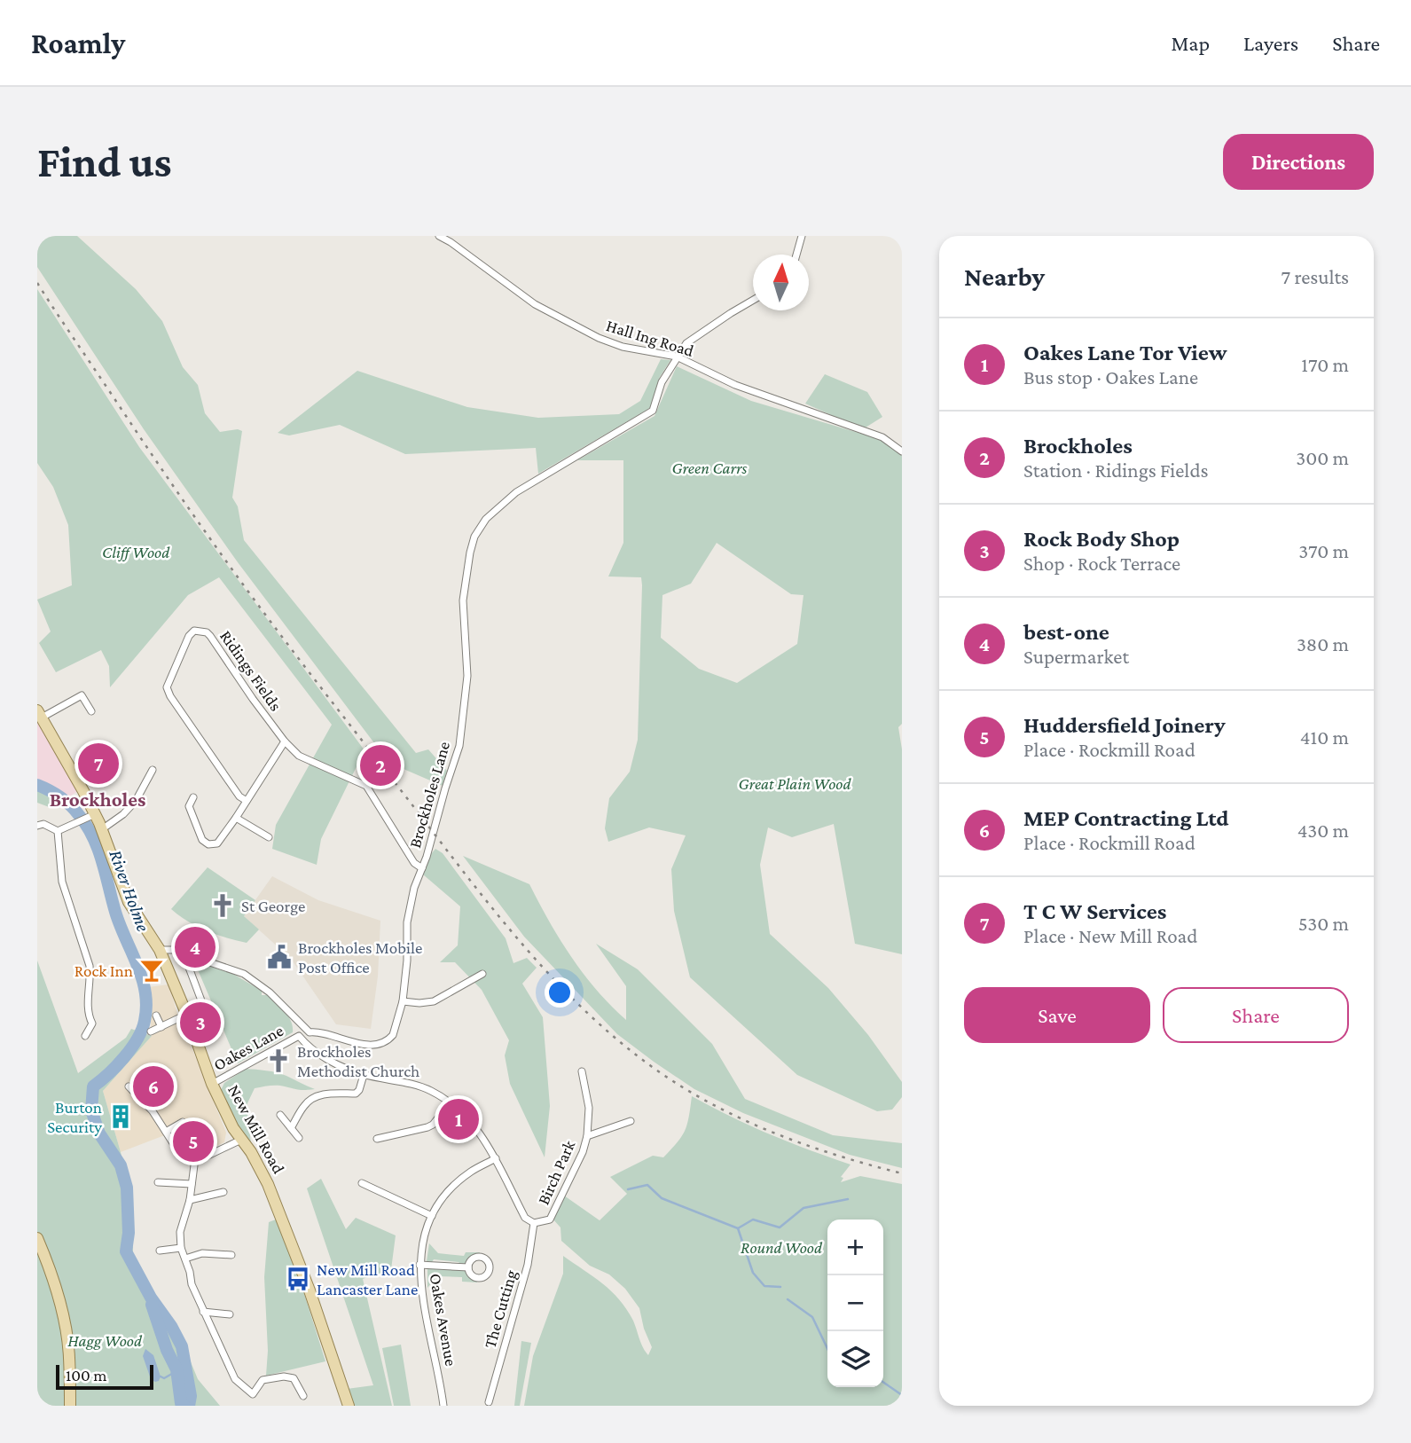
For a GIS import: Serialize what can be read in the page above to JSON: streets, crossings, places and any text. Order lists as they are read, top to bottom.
{
  "streets": {
    "main road": ["New Mill Road"],
    "street": [
      "Hall Ing Road",
      "Ridings Fields",
      "Brockholes Lane",
      "Oakes Lane",
      "Birch Park",
      "The Cutting",
      "Oakes Avenue"
    ]
  },
  "crossings": [
    ["Hall Ing Road", "Brockholes Lane"],
    ["Ridings Fields", "Brockholes Lane"],
    ["Brockholes Lane", "Oakes Lane"],
    ["Oakes Lane", "New Mill Road"],
    ["Oakes Lane", "Birch Park"],
    ["Oakes Lane", "The Cutting"],
    ["Oakes Lane", "Oakes Avenue"],
    ["Birch Park", "The Cutting"]
  ],
  "districts": ["Brockholes"],
  "water": ["River Holme"],
  "parks": [
    "Green Carrs",
    "Cliff Wood",
    "Great Plain Wood",
    "Round Wood",
    "Hagg Wood"
  ],
  "places": {
    "church": ["St George", "Brockholes Methodist Church"],
    "public building": ["Brockholes Mobile Post Office"],
    "bar": ["Rock Inn"],
    "building": ["Burton Security"],
    "bus stop": ["New Mill Road Lancaster Lane"]
  },
  "scale_bar": "100 m",
  "north": "top",
  "page": {
    "header": "Roamly",
    "nav": ["Map", "Layers", "Share"],
    "buttons": [
      "Directions",
      ["Save", "Share"]
    ],
    "title": "Find us",
    "heading": ["Nearby", "7 results"],
    "list": [
      {
        "mark": "1",
        "name": "Oakes Lane Tor View",
        "note": "Bus stop · Oakes Lane",
        "value": "170 m"
      },
      {
        "mark": "2",
        "name": "Brockholes",
        "note": "Station · Ridings Fields",
        "value": "300 m"
      },
      {
        "mark": "3",
        "name": "Rock Body Shop",
        "note": "Shop · Rock Terrace",
        "value": "370 m"
      },
      {
        "mark": "4",
        "name": "best-one",
        "note": "Supermarket",
        "value": "380 m"
      },
      {
        "mark": "5",
        "name": "Huddersfield Joinery",
        "note": "Place · Rockmill Road",
        "value": "410 m"
      },
      {
        "mark": "6",
        "name": "MEP Contracting Ltd",
        "note": "Place · Rockmill Road",
        "value": "430 m"
      },
      {
        "mark": "7",
        "name": "T C W Services",
        "note": "Place · New Mill Road",
        "value": "530 m"
      }
    ],
    "pins": [
      "7",
      "2",
      "4",
      "3",
      "6",
      "1",
      "5"
    ],
    "map_buttons": ["+", "−"],
    "scale": "100 m"
  }
}
